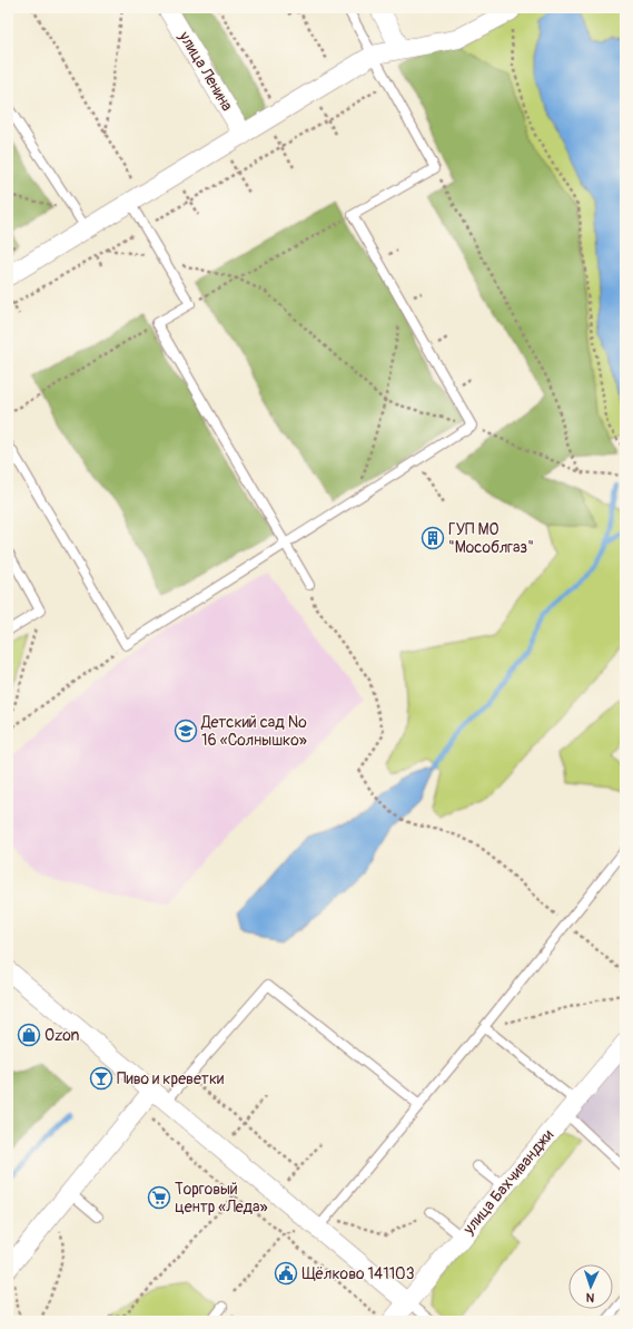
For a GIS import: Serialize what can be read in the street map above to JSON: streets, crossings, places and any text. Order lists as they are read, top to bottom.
{
  "streets": {
    "street": ["улица Ленина", "улица Бахчиванджи"]
  },
  "places": {
    "building": ["ГУП МО \"Мособлгаз\""],
    "school or university": ["Детский сад № 16 «Солнышко»"],
    "shop": ["Ozon"],
    "bar": ["Пиво и креветки"],
    "supermarket": ["Торговый центр «Леда»"],
    "public building": ["Щёлково 141103"]
  },
  "north": "bottom"
}
